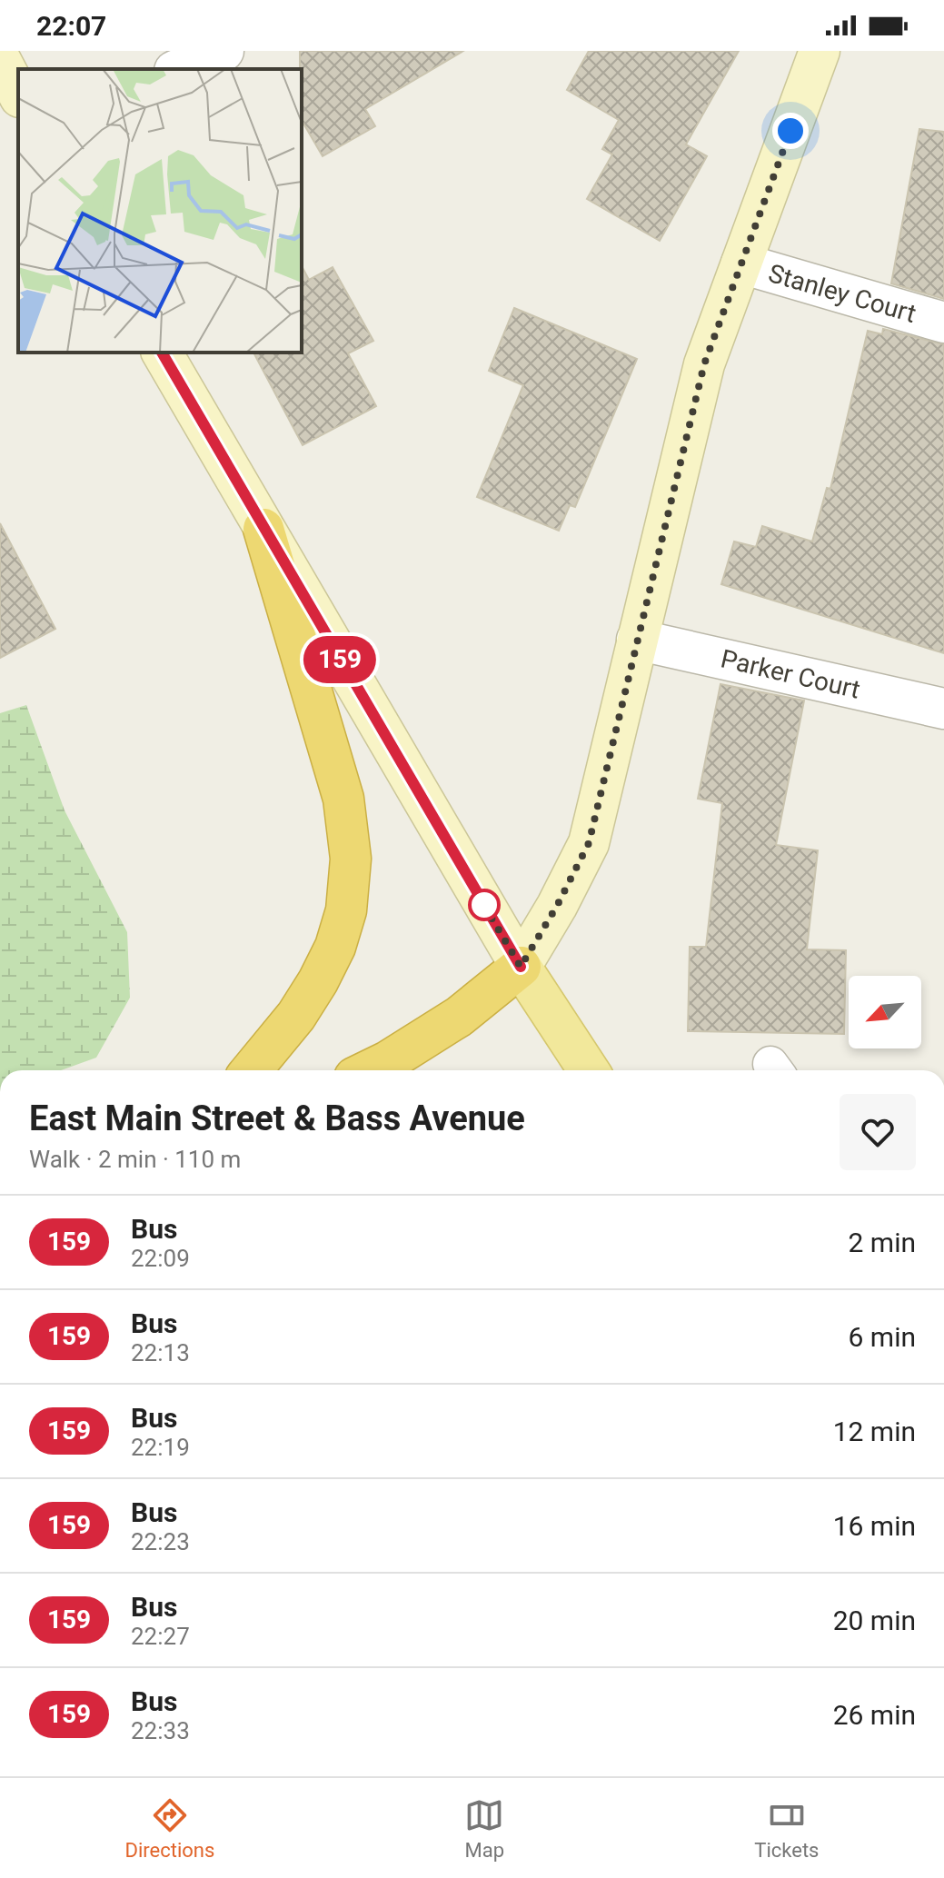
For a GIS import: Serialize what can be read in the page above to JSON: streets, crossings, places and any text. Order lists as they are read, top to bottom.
{
  "streets": {
    "street": ["Stanley Court", "Parker Court"]
  },
  "lines": ["bus line 159"],
  "north": "bottom left",
  "page": {
    "status": "22:07",
    "on_map": "159",
    "heading": ["East Main Street & Bass Avenue", "Walk · 2 min · 110 m"],
    "list": [
      {
        "mark": "159",
        "name": "Bus",
        "note": "22:09",
        "value": "2 min"
      },
      {
        "mark": "159",
        "name": "Bus",
        "note": "22:13",
        "value": "6 min"
      },
      {
        "mark": "159",
        "name": "Bus",
        "note": "22:19",
        "value": "12 min"
      },
      {
        "mark": "159",
        "name": "Bus",
        "note": "22:23",
        "value": "16 min"
      },
      {
        "mark": "159",
        "name": "Bus",
        "note": "22:27",
        "value": "20 min"
      },
      {
        "mark": "159",
        "name": "Bus",
        "note": "22:33",
        "value": "26 min"
      }
    ],
    "tabs": ["Directions", "Map", "Tickets"]
  }
}
